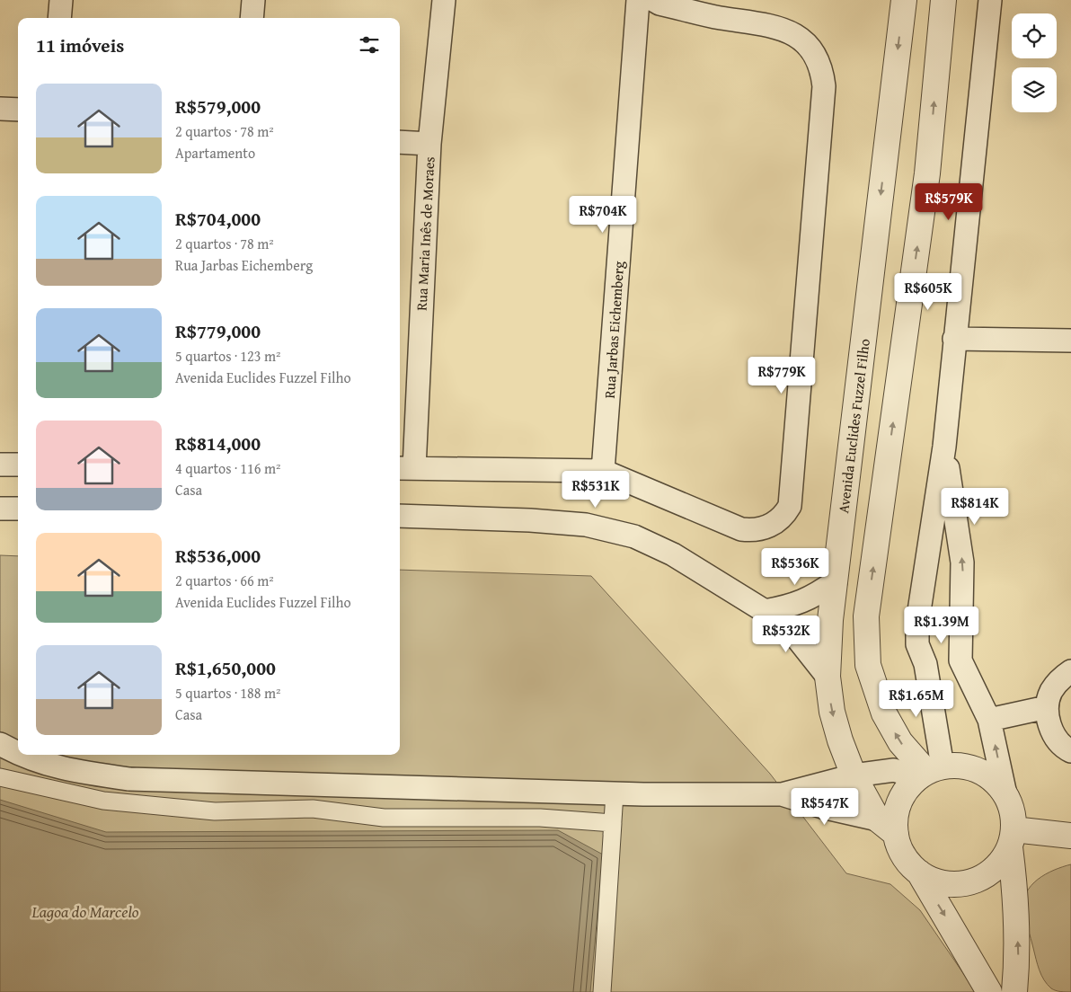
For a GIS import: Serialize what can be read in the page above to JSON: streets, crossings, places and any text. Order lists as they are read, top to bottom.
{
  "streets": {
    "street": ["Rua Maria Inês de Moraes", "Rua Jarbas Eichemberg", "Avenida Euclides Fuzzel Filho"]
  },
  "water": ["Lagoa do Marcelo"],
  "page": {
    "heading": "11 imóveis",
    "list": [
      {
        "name": "R$579,000",
        "note": "2 quartos · 78 m² · Apartamento"
      },
      {
        "name": "R$704,000",
        "note": "2 quartos · 78 m² · Rua Jarbas Eichemberg"
      },
      {
        "name": "R$779,000",
        "note": "5 quartos · 123 m² · Avenida Euclides Fuzzel Filho"
      },
      {
        "name": "R$814,000",
        "note": "4 quartos · 116 m² · Casa"
      },
      {
        "name": "R$536,000",
        "note": "2 quartos · 66 m² · Avenida Euclides Fuzzel Filho"
      },
      {
        "name": "R$1,650,000",
        "note": "5 quartos · 188 m² · Casa"
      }
    ],
    "price": [
      "R$579K",
      "R$704K",
      "R$605K",
      "R$779K",
      "R$531K",
      "R$814K",
      "R$536K",
      "R$1.39M",
      "R$532K",
      "R$1.65M",
      "R$547K"
    ]
  }
}
